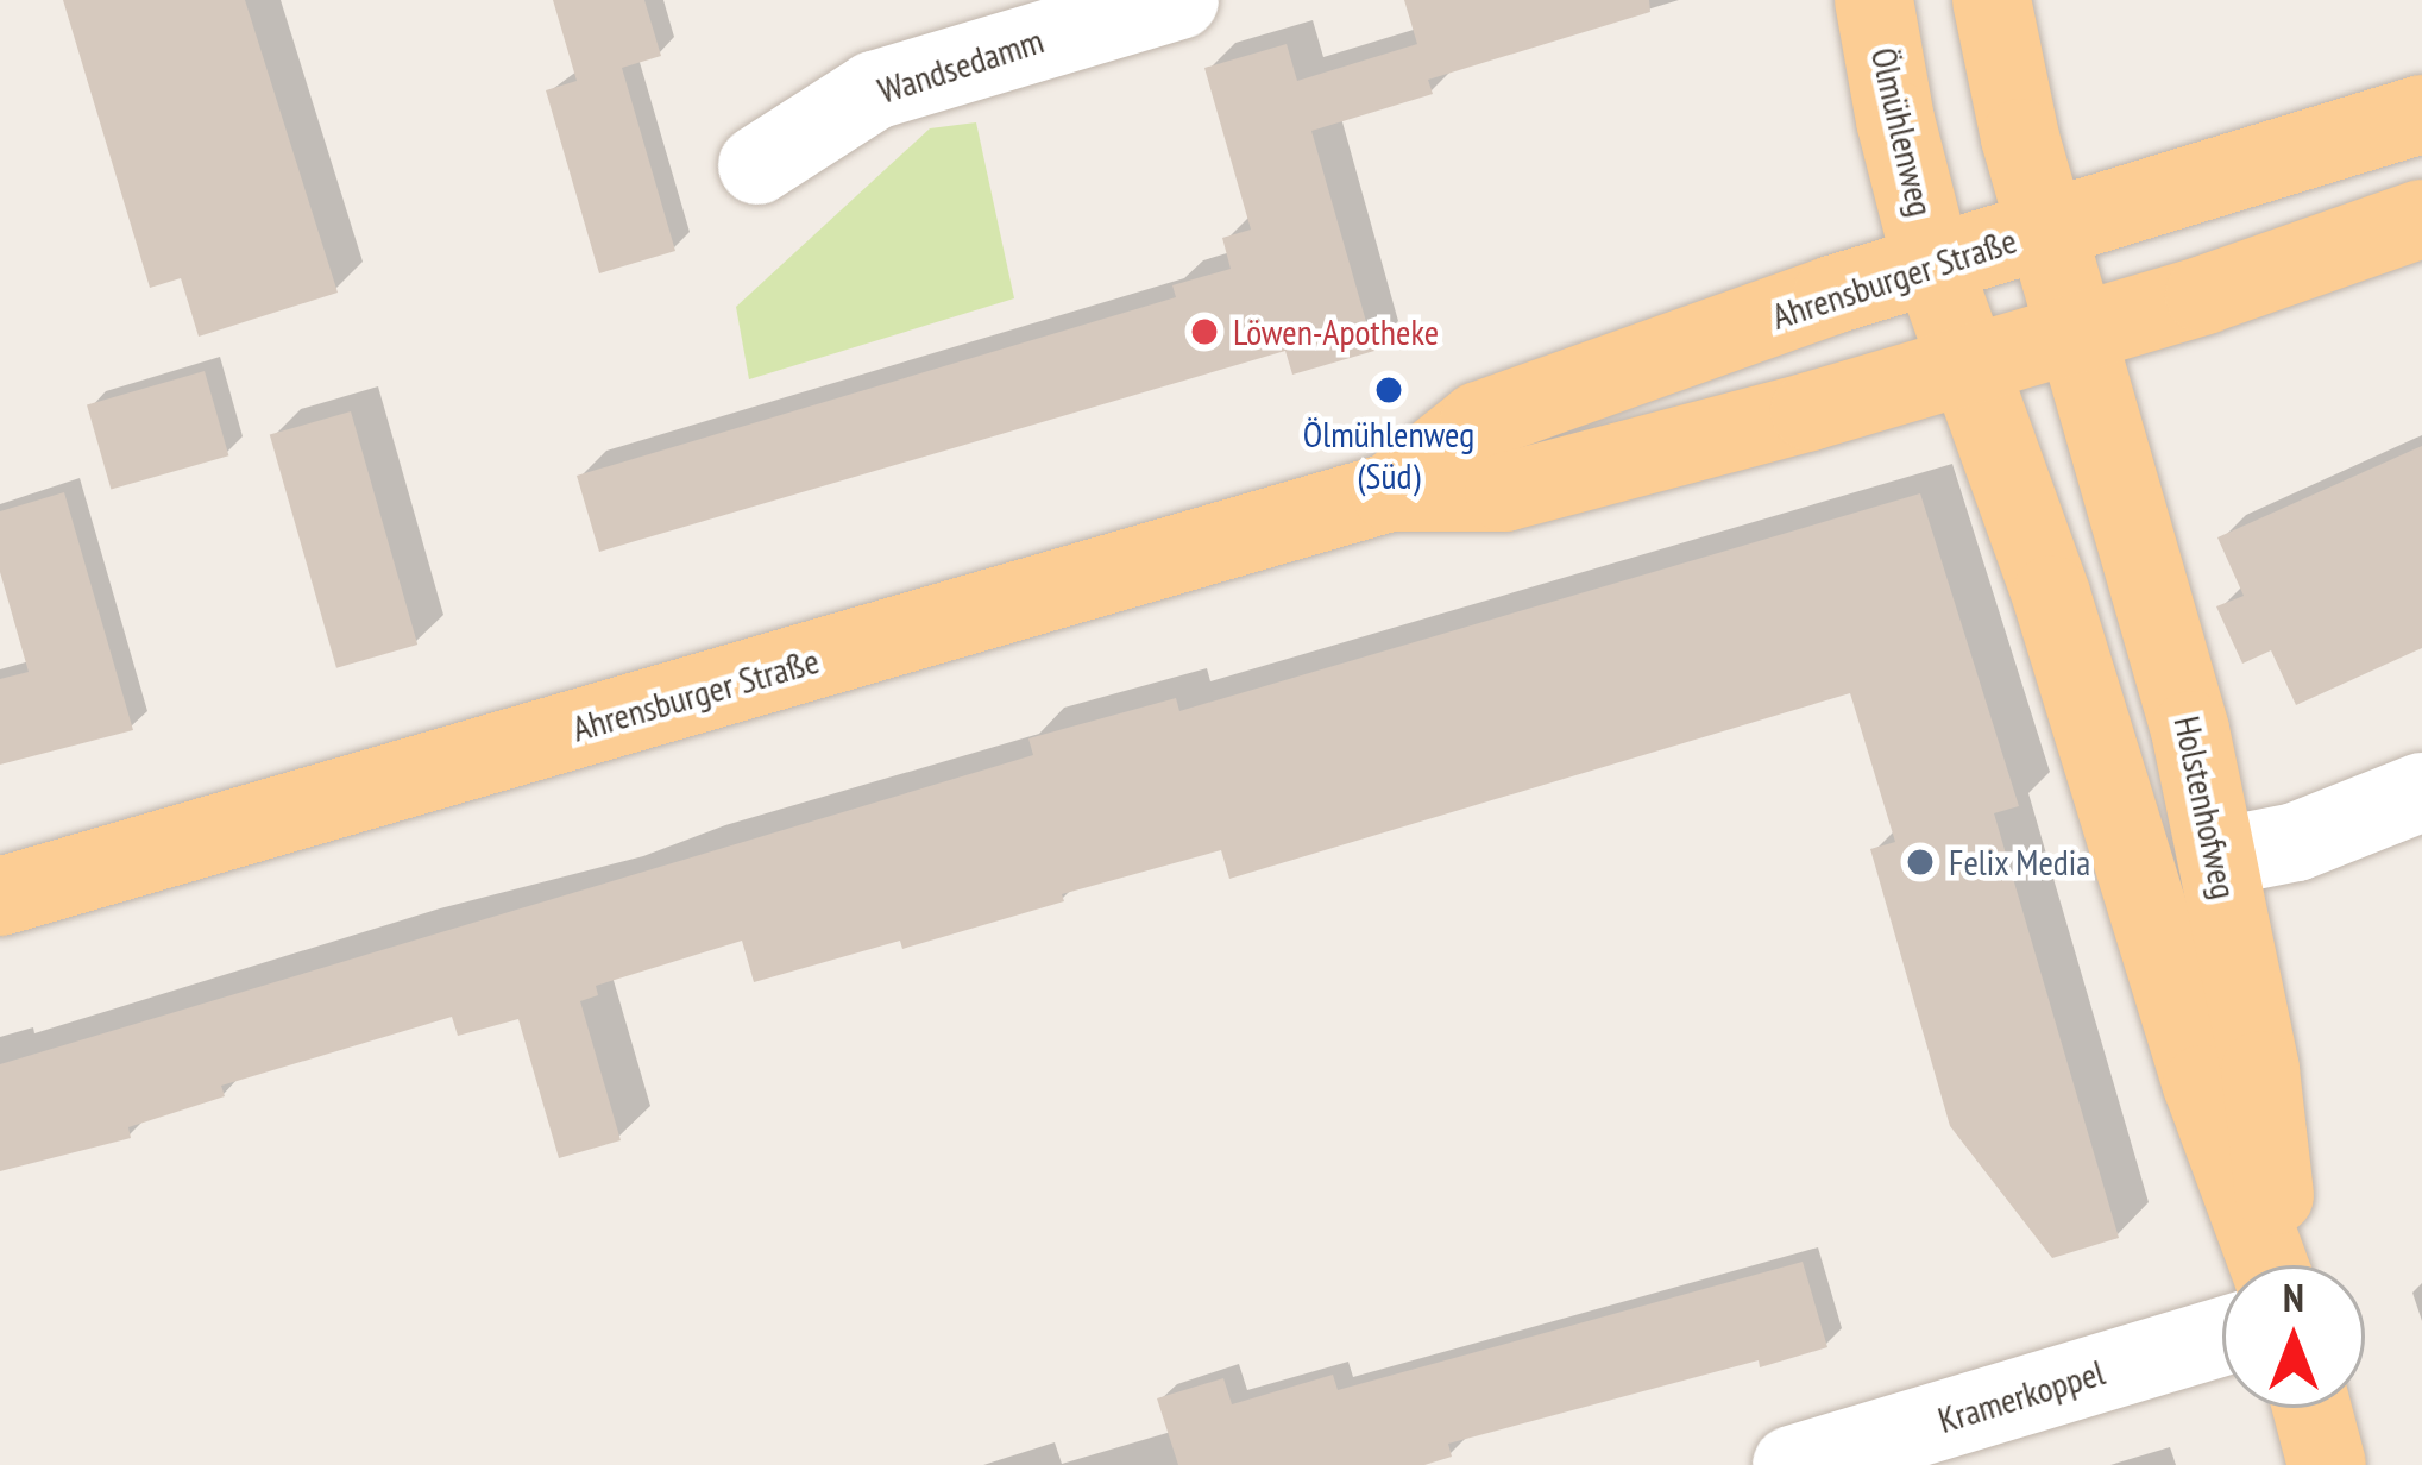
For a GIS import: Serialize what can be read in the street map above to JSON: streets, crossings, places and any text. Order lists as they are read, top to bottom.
{
  "streets": {
    "main road": ["Ölmühlenweg", "Ahrensburger Straße", "Holstenhofweg"],
    "street": ["Wandsedamm", "Kramerkoppel"]
  },
  "crossings": [
    ["Ölmühlenweg", "Ahrensburger Straße"],
    ["Ölmühlenweg", "Holstenhofweg"],
    ["Ahrensburger Straße", "Holstenhofweg"]
  ],
  "places": ["Löwen-Apotheke", "Ölmühlenweg (Süd)", "Felix Media"],
  "north": "top"
}
